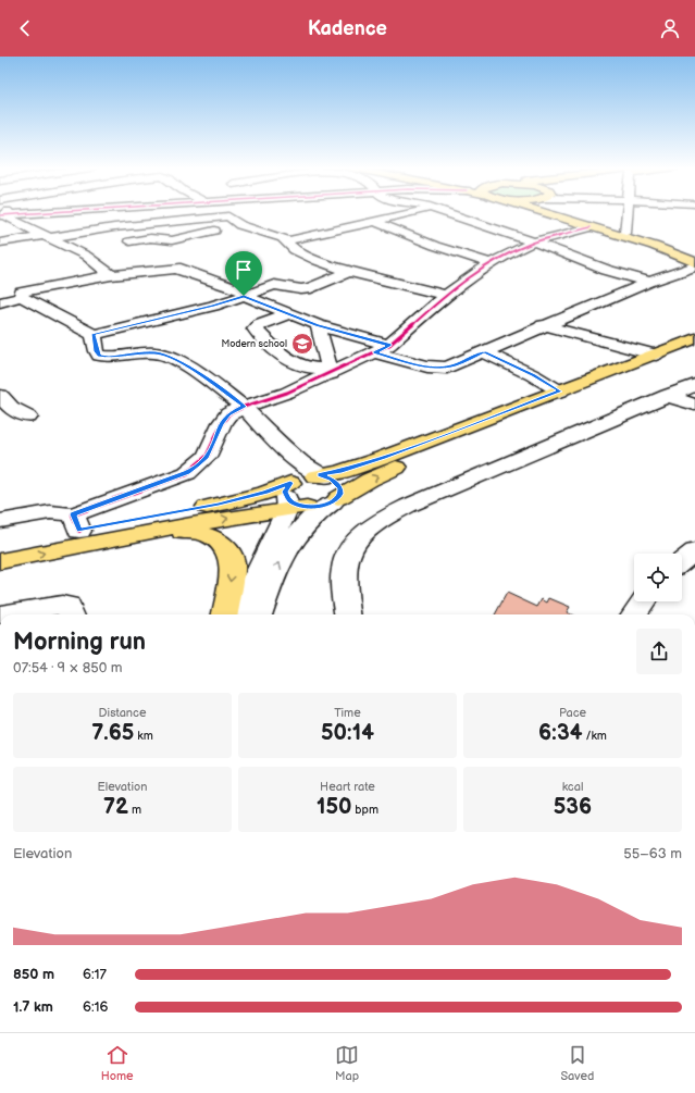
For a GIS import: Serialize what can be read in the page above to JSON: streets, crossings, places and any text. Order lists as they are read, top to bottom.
{
  "places": {
    "school or university": ["Modern school"]
  },
  "page": {
    "header": "Kadence",
    "heading": ["Morning run", "07:54 · 9 × 850 m"],
    "stats": [
      ["Distance", "7.65 km"],
      ["Time", "50:14"],
      ["Pace", "6:34 /km"],
      ["Elevation", "72 m"],
      ["Heart rate", "150 bpm"],
      ["kcal", "536"]
    ],
    "chart": ["Elevation", "55–63 m"],
    "list": [
      {
        "name": "850 m",
        "note": "6:17"
      },
      {
        "name": "1.7 km",
        "note": "6:16"
      }
    ],
    "tabs": ["Home", "Map", "Saved"]
  }
}
